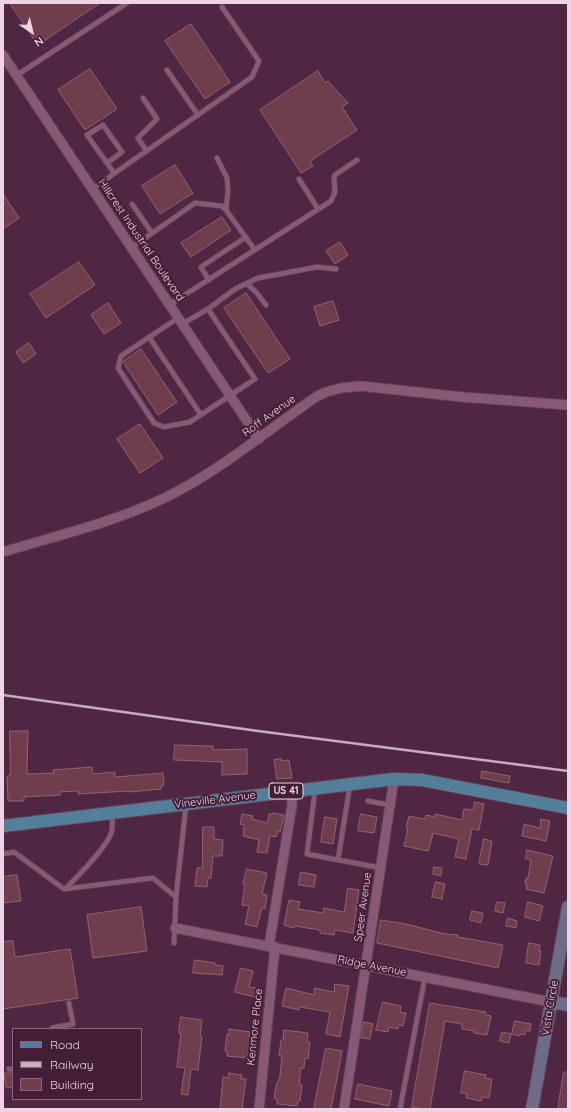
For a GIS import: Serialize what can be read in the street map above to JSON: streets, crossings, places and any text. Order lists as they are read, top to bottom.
{
  "streets": {
    "main road": ["US 41", "Vineville Avenue"],
    "street": [
      "Hillcrest Industrial Boulevard",
      "Roff Avenue",
      "Speer Avenue",
      "Ridge Avenue",
      "Vista Circle",
      "Kenmore Place"
    ]
  },
  "crossings": [
    ["Hillcrest Industrial Boulevard", "Roff Avenue"],
    ["Vineville Avenue", "Speer Avenue"],
    ["Vineville Avenue", "Kenmore Place"],
    ["Speer Avenue", "Ridge Avenue"],
    ["Ridge Avenue", "Vista Circle"],
    ["Ridge Avenue", "Kenmore Place"]
  ],
  "legend": ["Road", "Railway", "Building"],
  "north": "bottom right"
}
